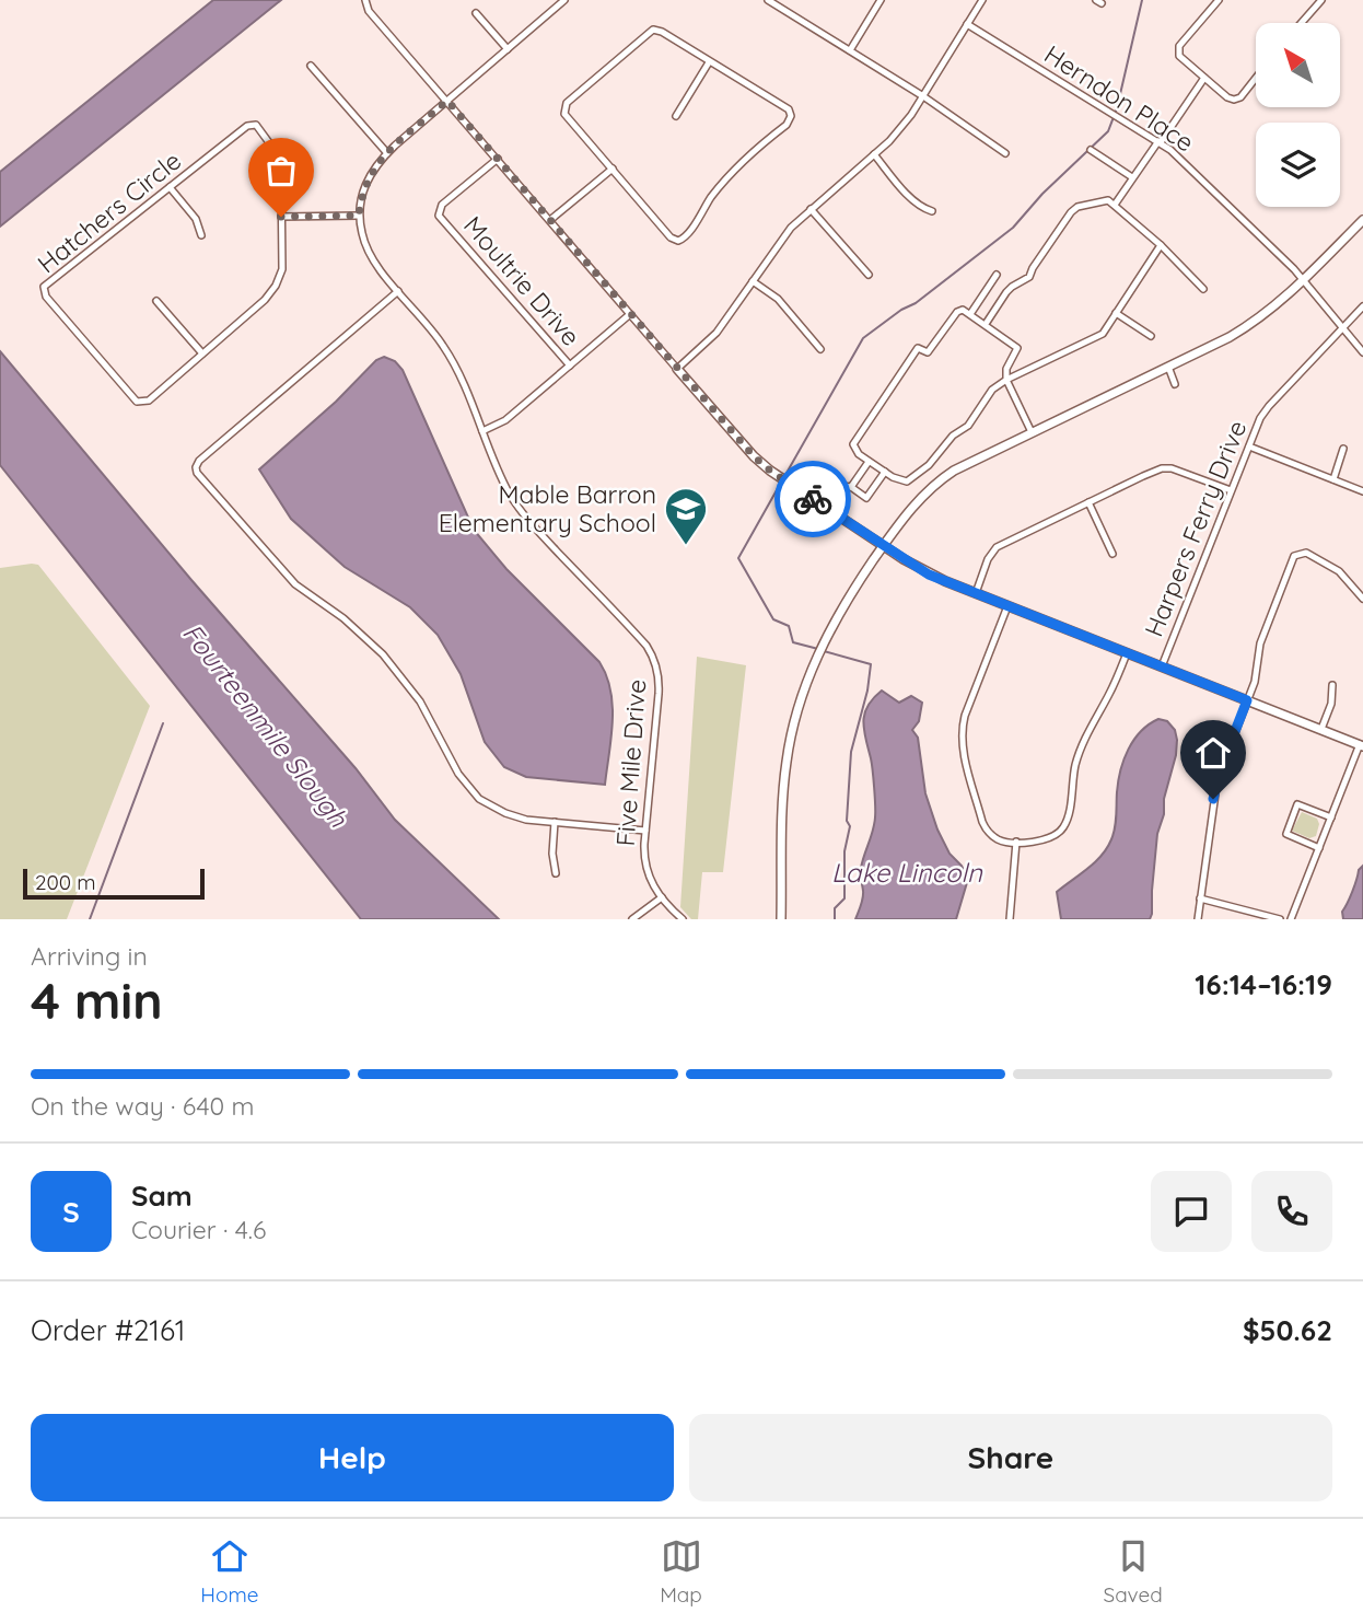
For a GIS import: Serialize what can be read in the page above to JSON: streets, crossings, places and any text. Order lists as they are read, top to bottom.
{
  "streets": {
    "street": [
      "Herndon Place",
      "Hatchers Circle",
      "Moultrie Drive",
      "Harpers Ferry Drive",
      "Five Mile Drive"
    ]
  },
  "crossings": [
    ["Herndon Place", "Harpers Ferry Drive"]
  ],
  "water": ["Fourteenmile Slough", "Lake Lincoln"],
  "places": {
    "school or university": ["Mable Barron Elementary School"]
  },
  "scale_bar": "200 m",
  "north": "top left",
  "page": {
    "scale": "200 m",
    "heading": ["4 min", "Arriving in", "16:14–16:19"],
    "panel": [
      "Sam",
      "Courier · 4.6",
      "Order #2161",
      "$50.62"
    ],
    "bar": "On the way · 640 m",
    "round": "S",
    "buttons": ["Help", "Share"],
    "tabs": ["Home", "Map", "Saved"]
  }
}
